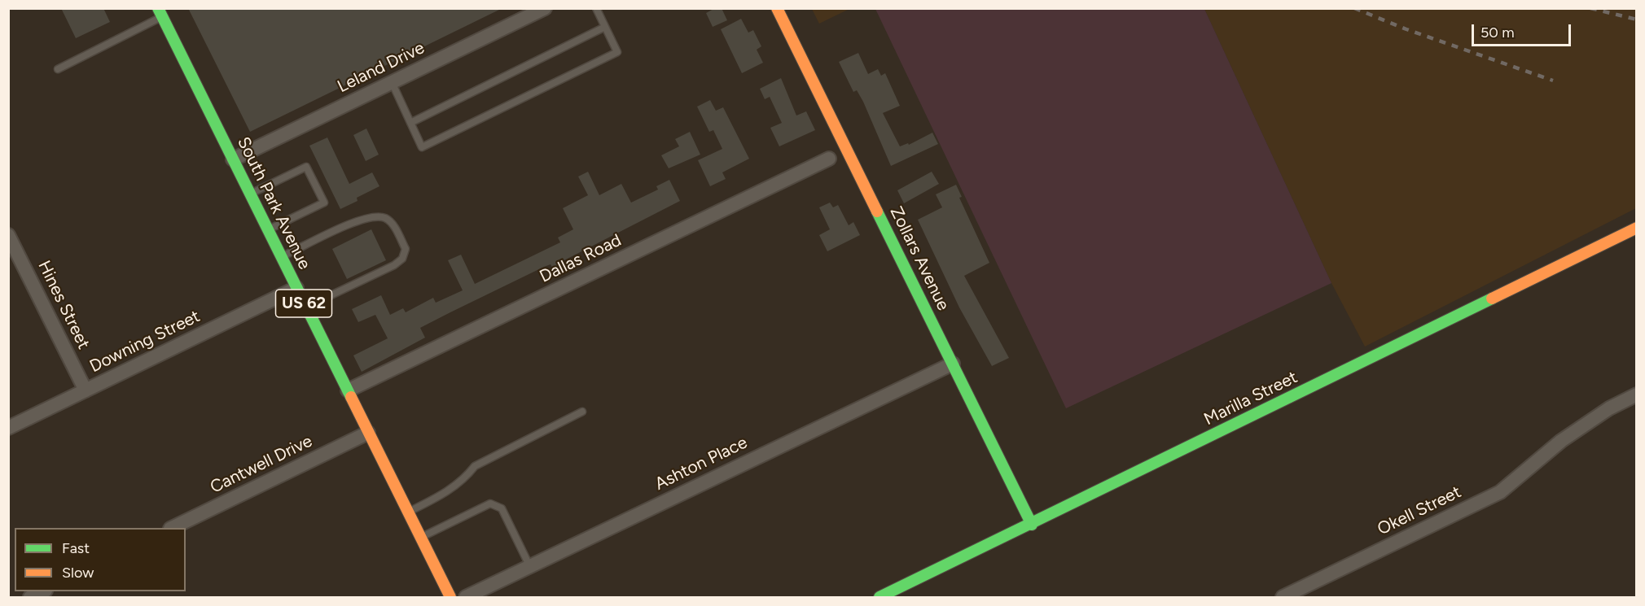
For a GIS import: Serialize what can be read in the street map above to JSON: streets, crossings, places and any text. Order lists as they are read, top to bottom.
{
  "streets": {
    "street": [
      "Leland Drive",
      "South Park Avenue",
      "Dallas Road",
      "Zollars Avenue",
      "US 62",
      "Hines Street",
      "Downing Street",
      "Marilla Street",
      "Ashton Place",
      "Cantwell Drive",
      "Okell Street"
    ]
  },
  "crossings": [
    ["Leland Drive", "South Park Avenue"],
    ["South Park Avenue", "Dallas Road"],
    ["South Park Avenue", "Downing Street"],
    ["South Park Avenue", "Cantwell Drive"],
    ["Zollars Avenue", "Marilla Street"],
    ["Zollars Avenue", "Ashton Place"],
    ["Hines Street", "Downing Street"]
  ],
  "legend": ["Fast", "Slow"],
  "scale_bar": "50 m"
}
